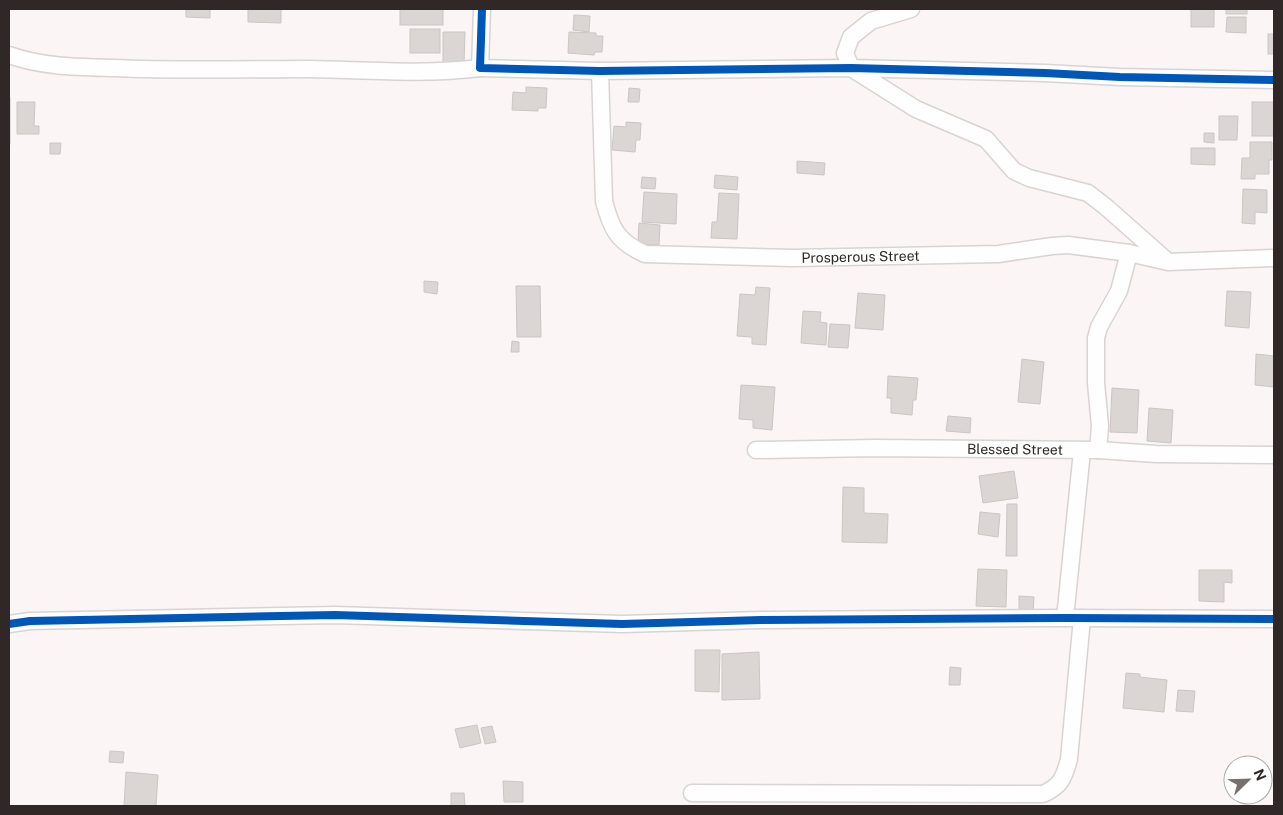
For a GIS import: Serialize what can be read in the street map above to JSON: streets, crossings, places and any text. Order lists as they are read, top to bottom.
{
  "streets": {
    "street": ["Prosperous Street", "Blessed Street"]
  },
  "north": "top right"
}
